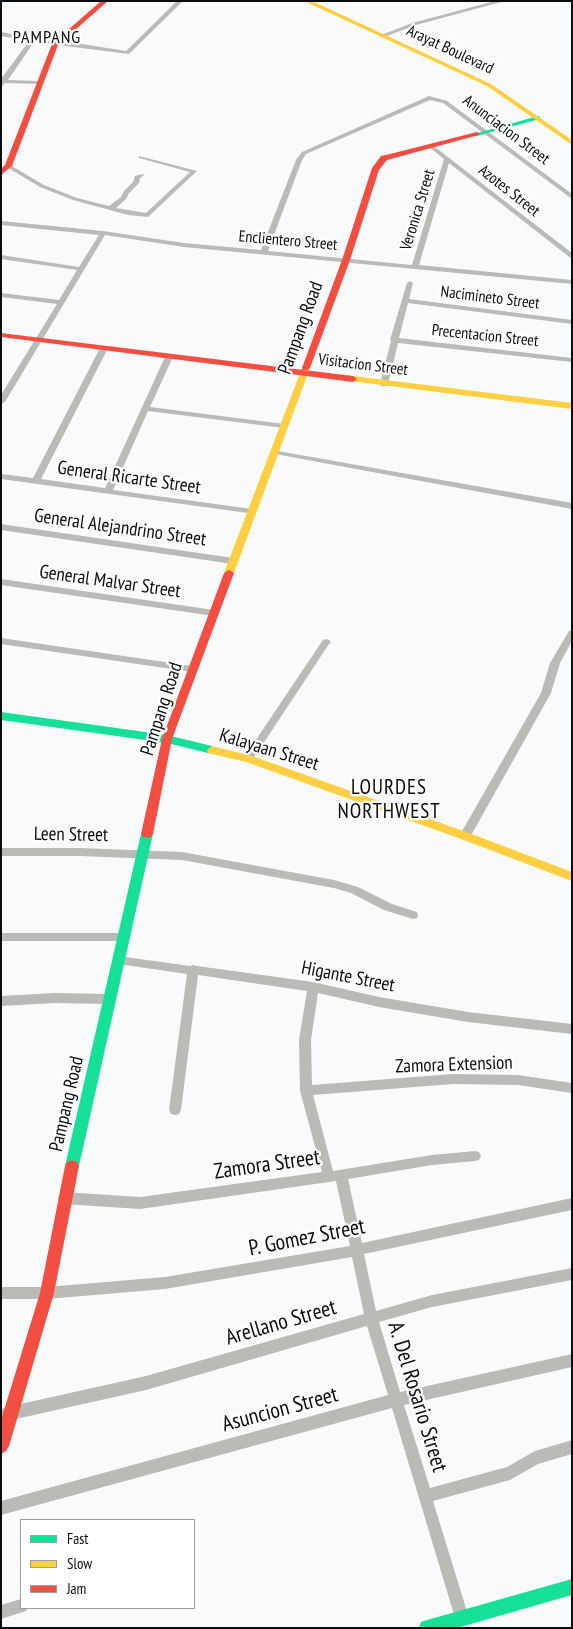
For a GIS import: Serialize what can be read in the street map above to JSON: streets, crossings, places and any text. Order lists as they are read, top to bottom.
{
  "streets": {
    "street": [
      "Arayat Boulevard",
      "Anunciacion Street",
      "Azotes Street",
      "Veronica Street",
      "Enclientero Street",
      "Nacimineto Street",
      "Pampang Road",
      "Precentacion Street",
      "Visitacion Street",
      "General Ricarte Street",
      "General Alejandrino Street",
      "General Malvar Street",
      "Kalayaan Street",
      "Leen Street",
      "Higante Street",
      "Zamora Extension",
      "Zamora Street",
      "P. Gomez Street",
      "Arellano Street",
      "A. Del Rosario Street",
      "Asuncion Street"
    ]
  },
  "crossings": [
    ["Arayat Boulevard", "Pampang Road"],
    ["Anunciacion Street", "Enclientero Street"],
    ["Anunciacion Street", "Pampang Road"],
    ["Azotes Street", "Veronica Street"],
    ["Azotes Street", "Pampang Road"],
    ["Veronica Street", "Enclientero Street"],
    ["Enclientero Street", "Pampang Road"],
    ["Pampang Road", "Visitacion Street"],
    ["Pampang Road", "General Ricarte Street"],
    ["Pampang Road", "General Alejandrino Street"],
    ["Pampang Road", "General Malvar Street"],
    ["Pampang Road", "Kalayaan Street"],
    ["Pampang Road", "Leen Street"],
    ["Pampang Road", "Higante Street"],
    ["Pampang Road", "Zamora Street"],
    ["Pampang Road", "P. Gomez Street"],
    ["Pampang Road", "Arellano Street"],
    ["Higante Street", "A. Del Rosario Street"],
    ["Zamora Extension", "A. Del Rosario Street"],
    ["Zamora Street", "A. Del Rosario Street"],
    ["P. Gomez Street", "A. Del Rosario Street"],
    ["Arellano Street", "A. Del Rosario Street"],
    ["A. Del Rosario Street", "Asuncion Street"]
  ],
  "districts": ["PAMPANG", "LOURDES NORTHWEST"],
  "legend": ["Fast", "Slow", "Jam"]
}
